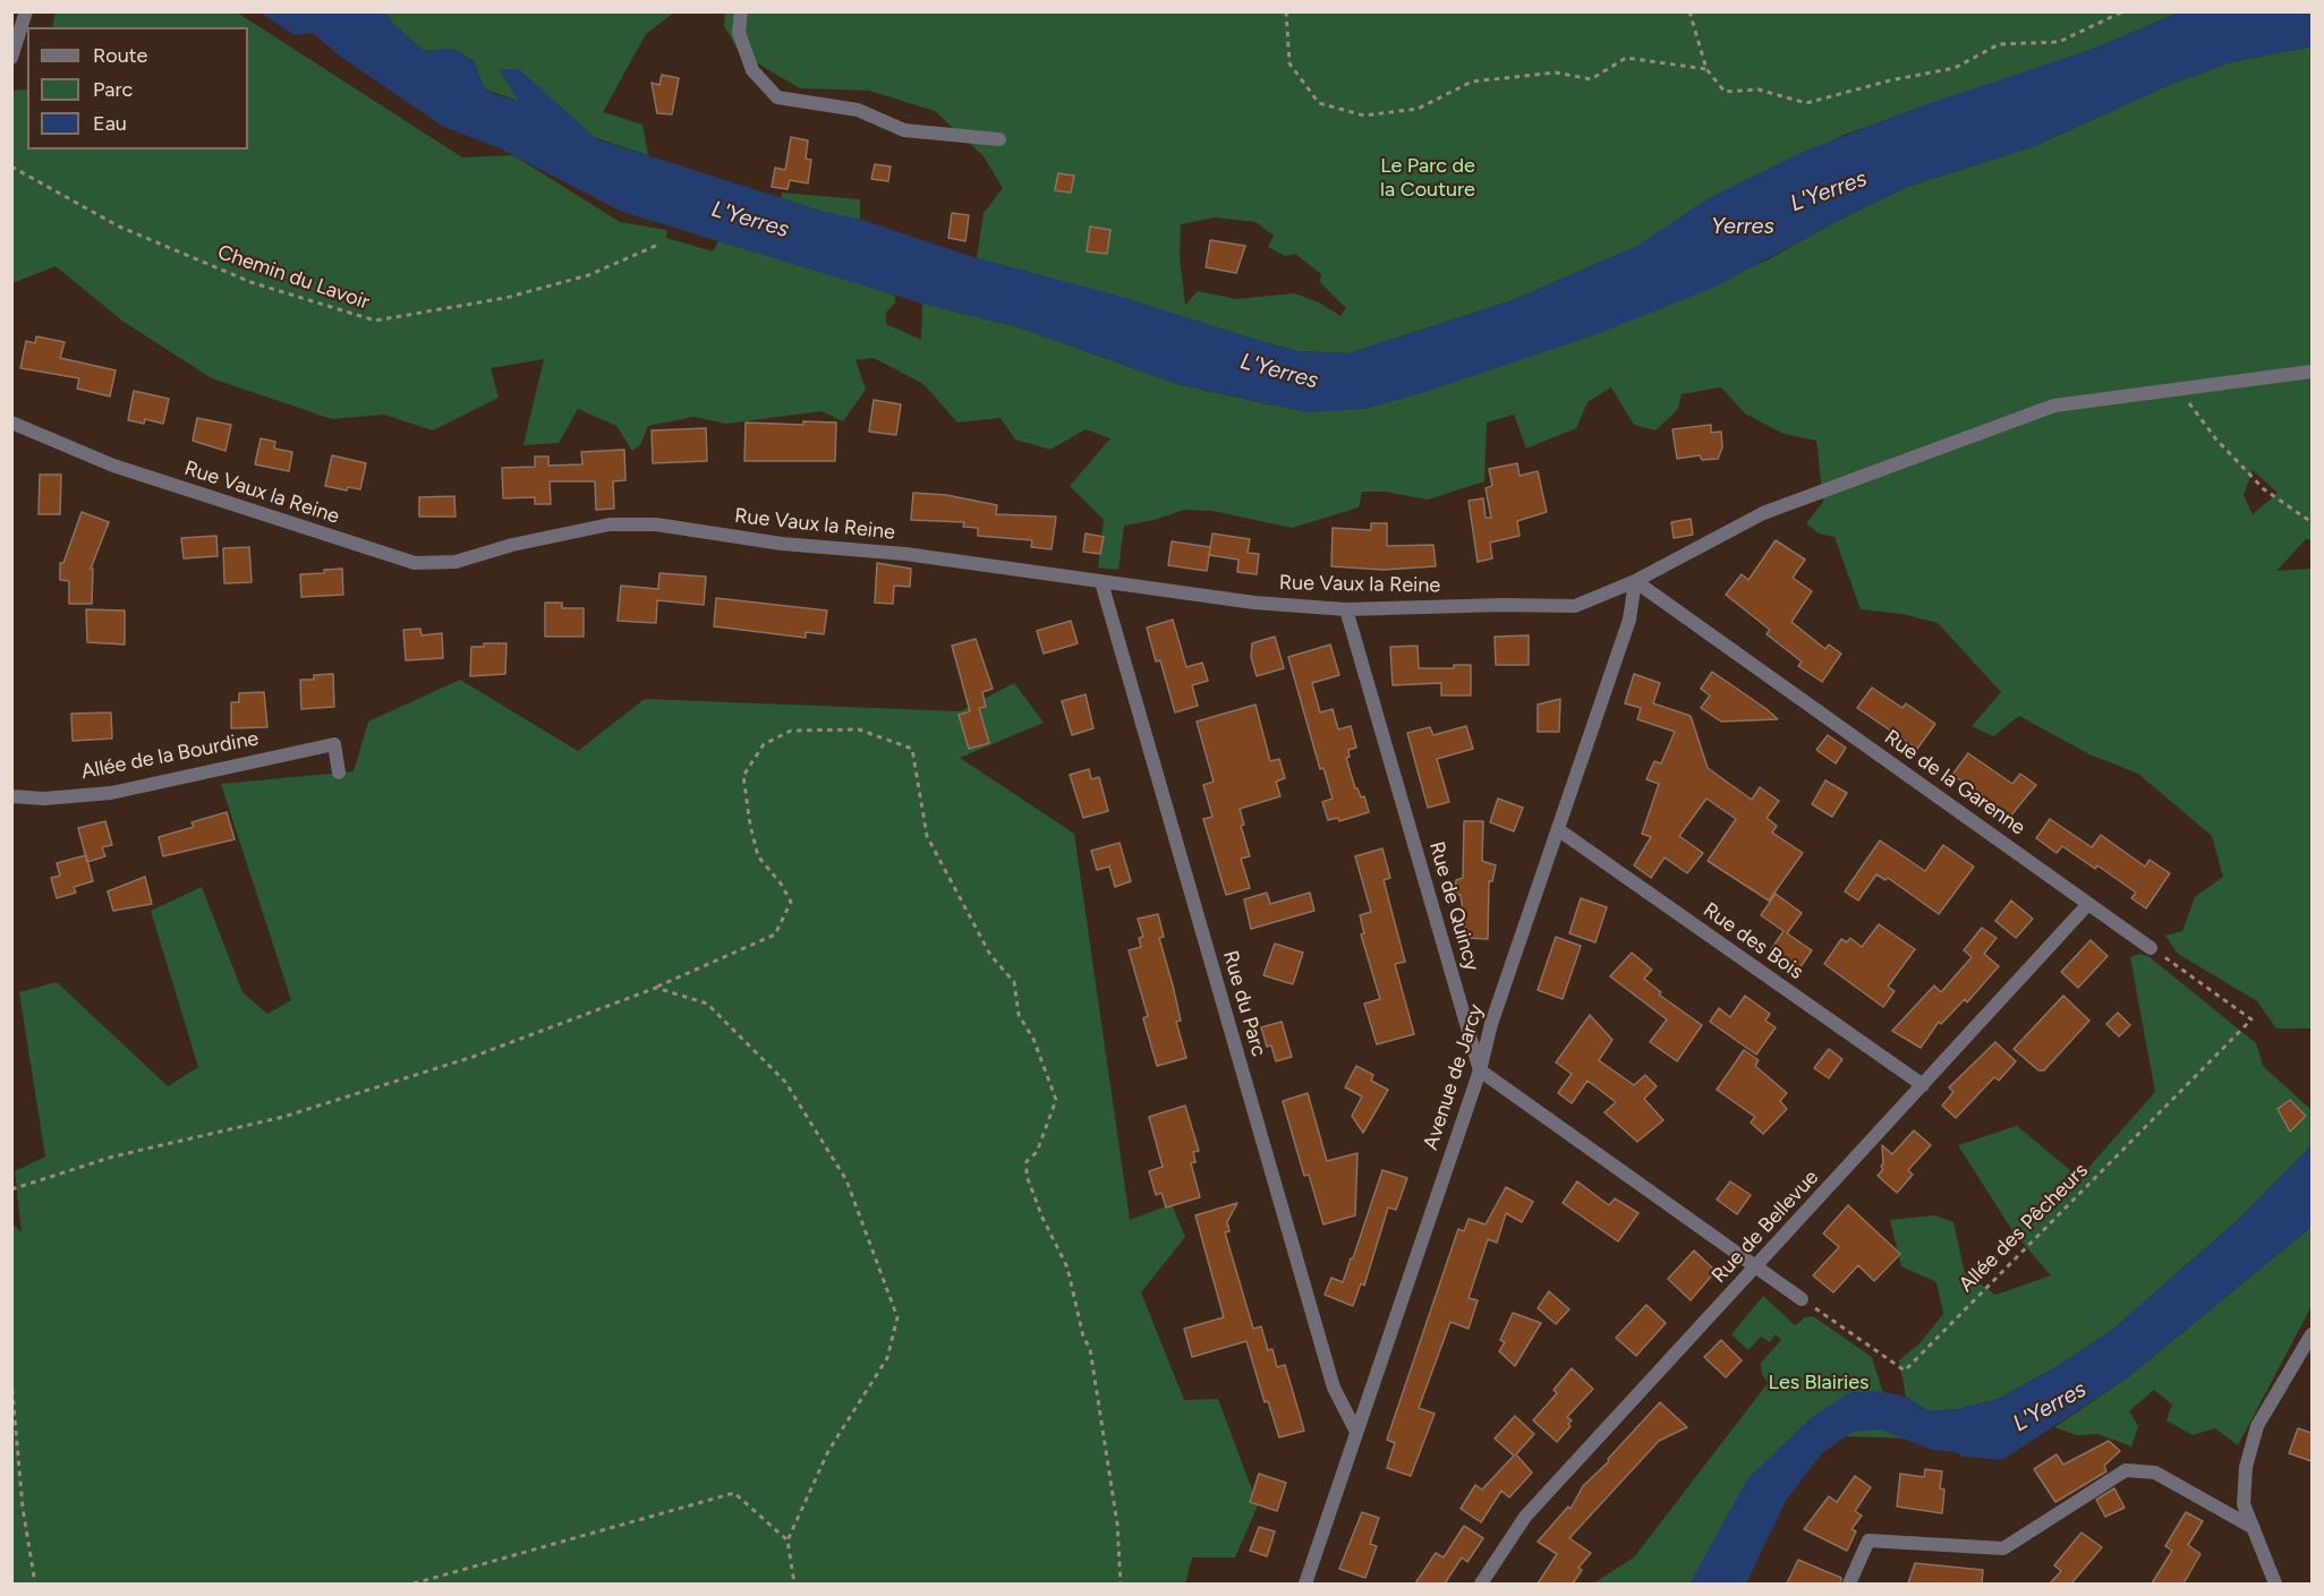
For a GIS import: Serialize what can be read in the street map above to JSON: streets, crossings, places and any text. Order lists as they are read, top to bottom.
{
  "streets": {
    "street": [
      "Rue Vaux la Reine",
      "Allée de la Bourdine",
      "Rue de la Garenne",
      "Rue de Quincy",
      "Rue des Bois",
      "Rue du Parc",
      "Avenue de Jarcy",
      "Rue de Bellevue"
    ],
    "path": ["Chemin du Lavoir", "Allée des Pêcheurs"]
  },
  "crossings": [
    ["Rue Vaux la Reine", "Rue de la Garenne"],
    ["Rue Vaux la Reine", "Rue de Quincy"],
    ["Rue Vaux la Reine", "Rue du Parc"],
    ["Rue Vaux la Reine", "Avenue de Jarcy"],
    ["Rue de la Garenne", "Avenue de Jarcy"],
    ["Rue de la Garenne", "Rue de Bellevue"],
    ["Rue de la Garenne", "Allée des Pêcheurs"],
    ["Rue de Quincy", "Avenue de Jarcy"],
    ["Rue des Bois", "Avenue de Jarcy"],
    ["Rue des Bois", "Rue de Bellevue"],
    ["Rue du Parc", "Avenue de Jarcy"]
  ],
  "water": ["L'Yerres", "Yerres"],
  "parks": ["Le Parc de la Couture", "Les Blairies"],
  "legend": ["Route", "Parc", "Eau"]
}
